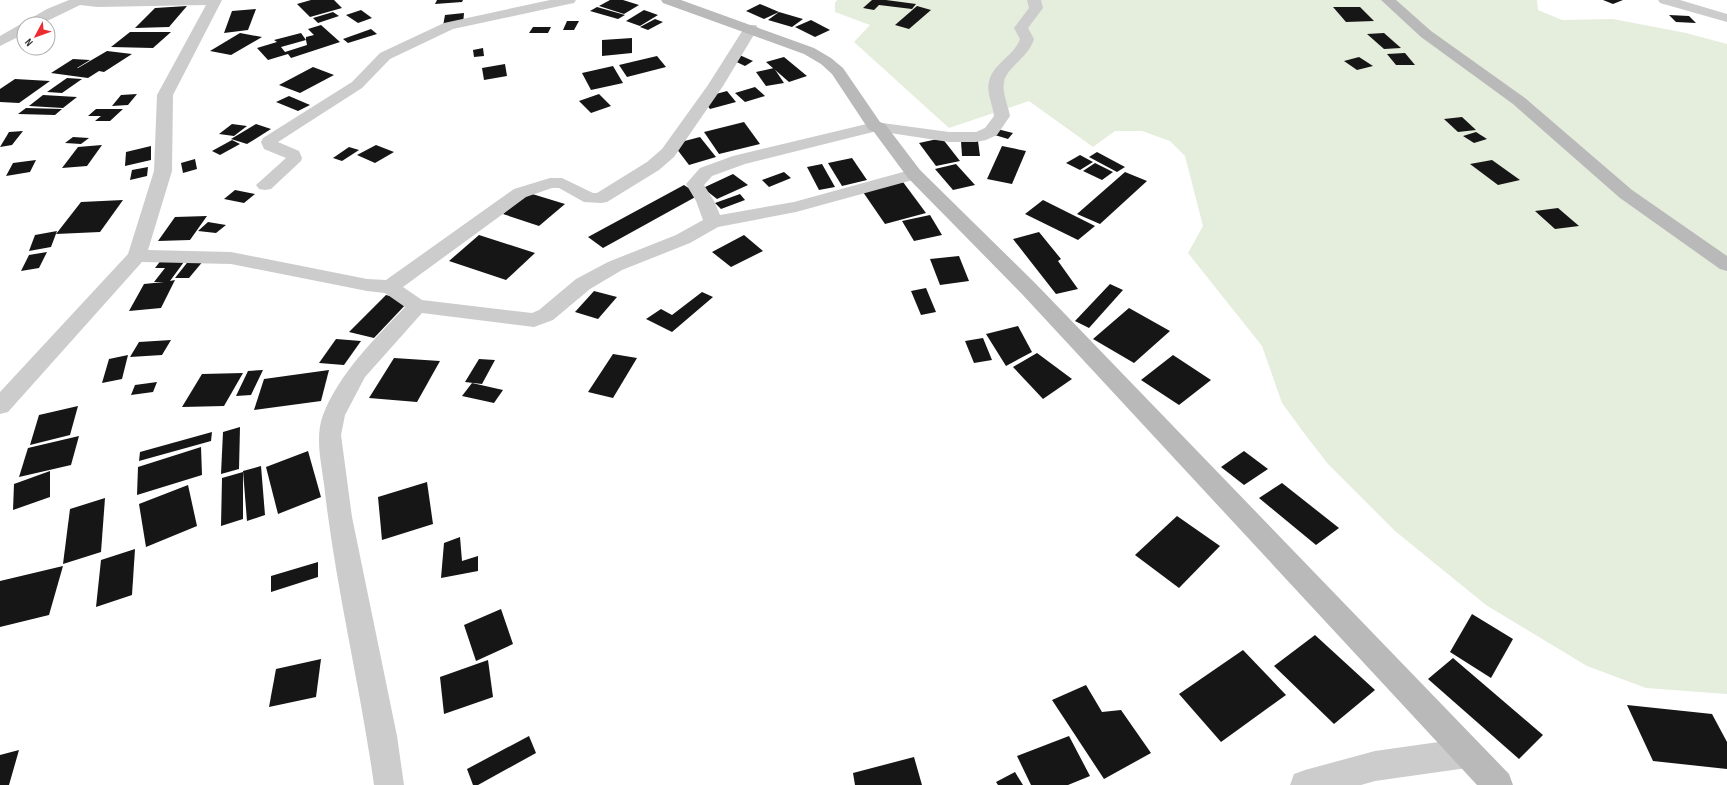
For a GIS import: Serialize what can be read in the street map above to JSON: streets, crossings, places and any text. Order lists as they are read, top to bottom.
{
  "north": "bottom left"
}
